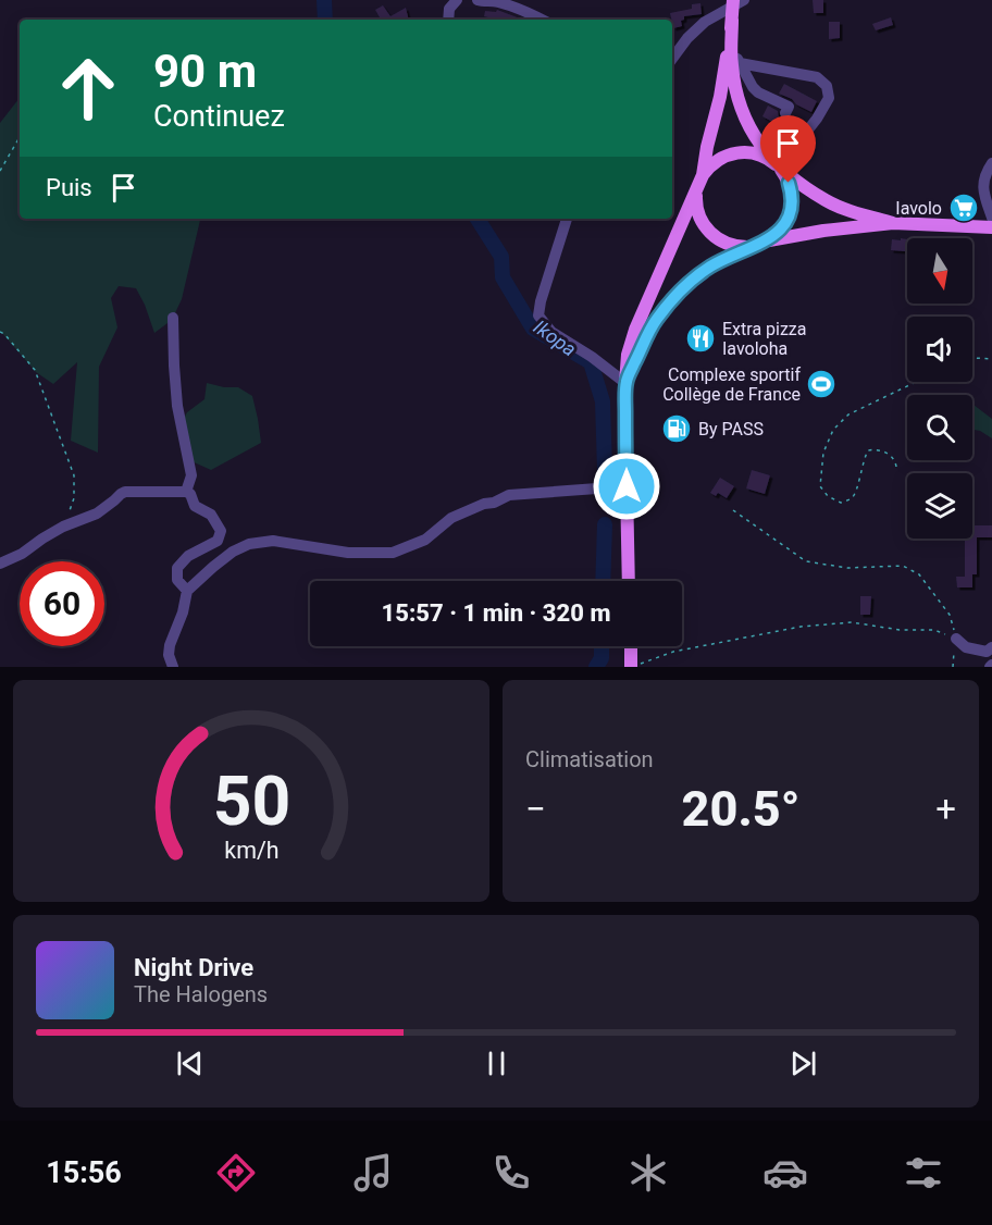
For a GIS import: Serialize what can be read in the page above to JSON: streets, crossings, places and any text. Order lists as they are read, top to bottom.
{
  "water": ["Ikopa"],
  "places": {
    "supermarket": ["Iavolo"],
    "restaurant": ["Extra pizza Iavoloha"],
    "sports": ["Complexe sportif Collège de France"],
    "fuel station": ["By PASS"]
  },
  "north": "bottom",
  "page": {
    "turn": ["90 m", "Continuez"],
    "then": "Puis",
    "limit": "60",
    "trip": "15:57 · 1 min · 320 m",
    "tile": "Climatisation",
    "heat": ["−", "20.5°", "+"],
    "song": ["Night Drive", "The Halogens"],
    "tabs": "15:56",
    "gauge": ["50", "km/h"]
  }
}
